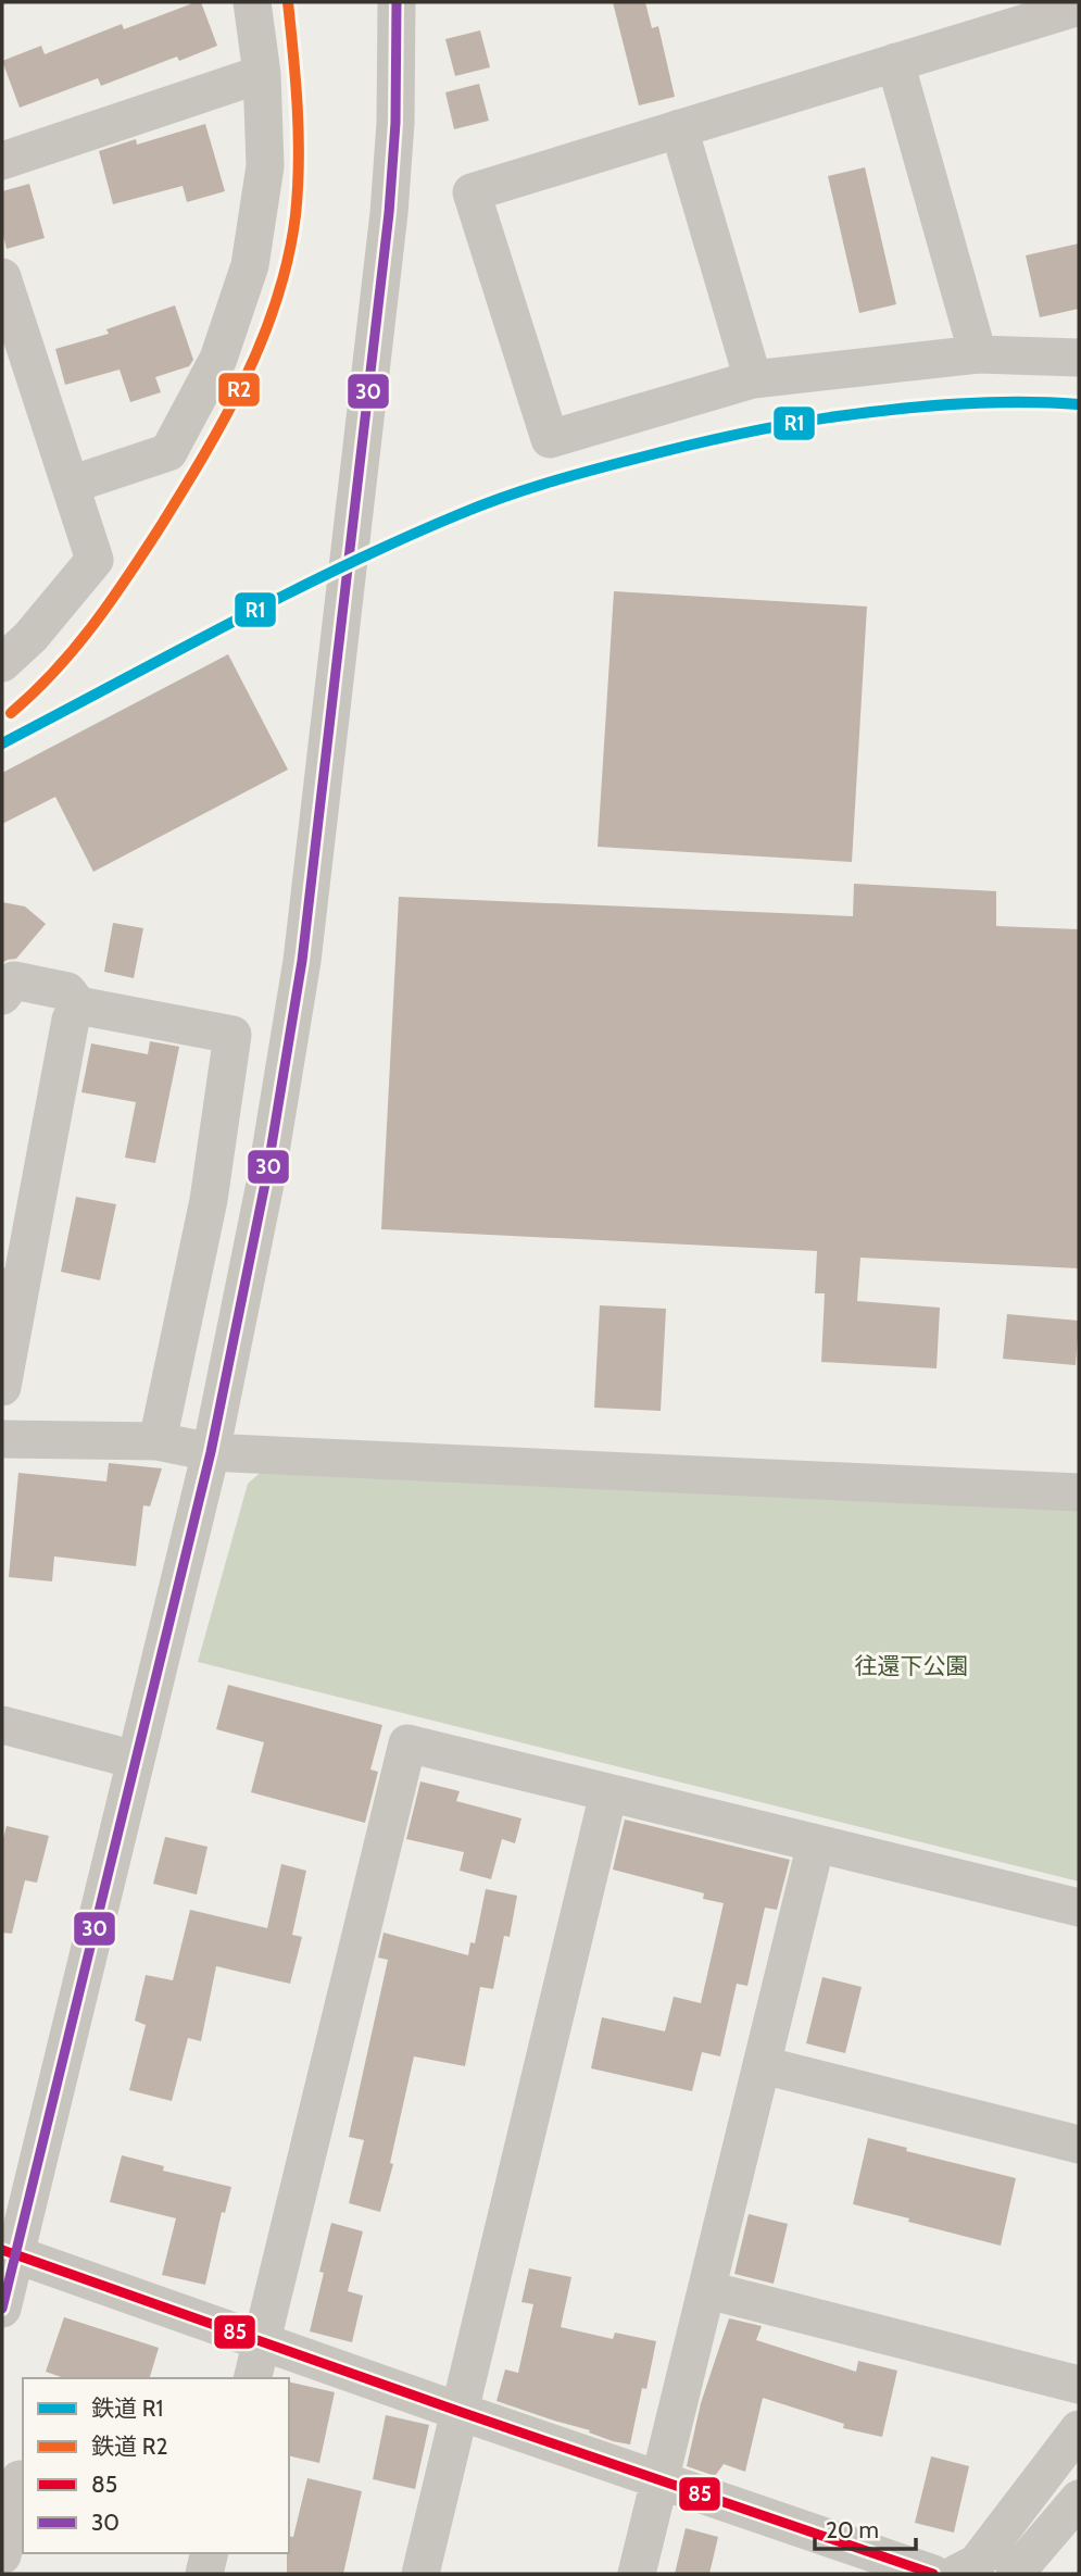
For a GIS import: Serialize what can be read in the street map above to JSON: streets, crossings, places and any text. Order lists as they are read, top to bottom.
{
  "parks": ["往還下公園"],
  "lines": [
    "rail line R2",
    "transit line 30",
    "rail line R1",
    "transit line 85"
  ],
  "legend": [
    "鉄道 R1",
    "鉄道 R2",
    "85",
    "30"
  ],
  "scale_bar": "20 m"
}
